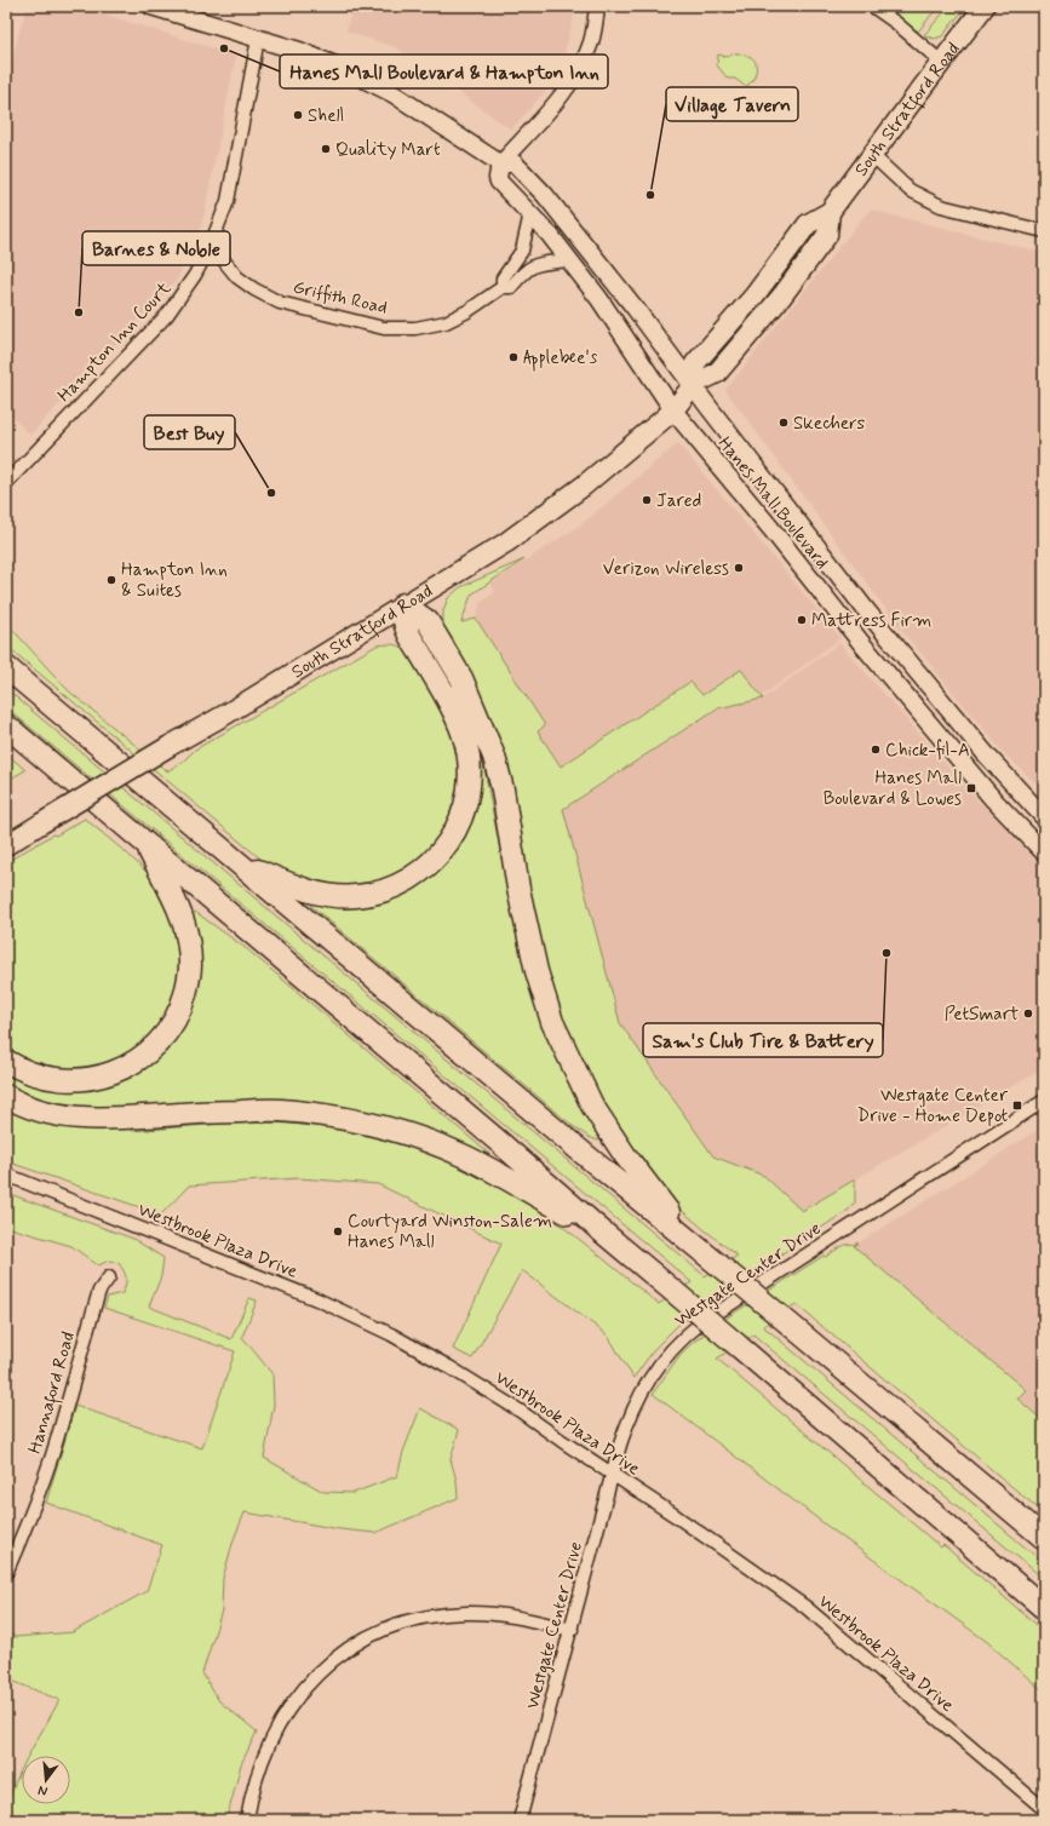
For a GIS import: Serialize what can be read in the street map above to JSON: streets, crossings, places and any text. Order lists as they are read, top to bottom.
{
  "streets": {
    "main road": ["South Stratford Road", "Hanes Mall Boulevard"],
    "street": [
      "Griffith Road",
      "Hampton Inn Court",
      "Westbrook Plaza Drive",
      "Westgate Center Drive",
      "Hannaford Road"
    ]
  },
  "crossings": [
    ["South Stratford Road", "Hanes Mall Boulevard"],
    ["Griffith Road", "Hampton Inn Court"],
    ["Griffith Road", "Hanes Mall Boulevard"],
    ["Hampton Inn Court", "Hanes Mall Boulevard"],
    ["Westbrook Plaza Drive", "Westgate Center Drive"]
  ],
  "places": {
    "other": [
      "Hanes Mall Boulevard & Hampton Inn",
      "Shell",
      "Quality Mart",
      "Village Tavern",
      "Barnes & Noble",
      "Applebee's",
      "Skechers",
      "Best Buy",
      "Jared",
      "Verizon Wireless",
      "Hampton Inn & Suites",
      "Mattress Firm",
      "Chick-fil-A",
      "Sam's Club Tire & Battery",
      "PetSmart",
      "Courtyard Winston-Salem Hanes Mall"
    ],
    "transit": ["Hanes Mall Boulevard & Lowes", "Westgate Center Drive - Home Depot"]
  },
  "north": "bottom"
}
